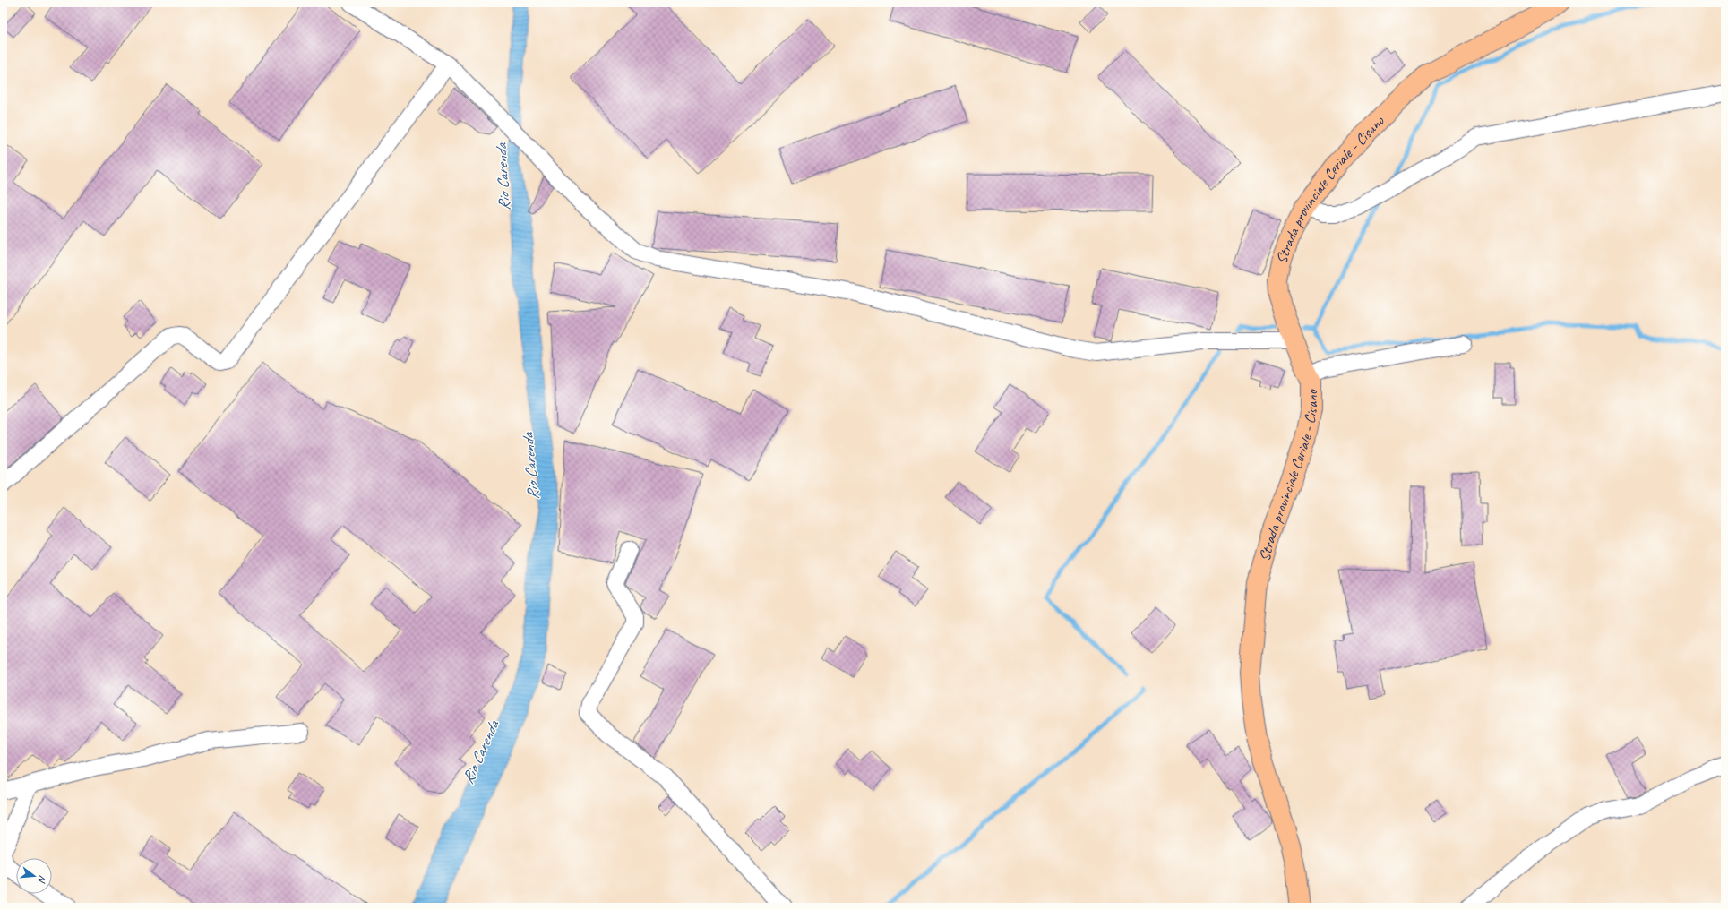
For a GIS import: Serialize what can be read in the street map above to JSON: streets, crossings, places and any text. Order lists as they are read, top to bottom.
{
  "streets": {
    "main road": ["Strada provinciale Ceriale - Cisano"]
  },
  "water": ["Rio Carenda"],
  "north": "right"
}
